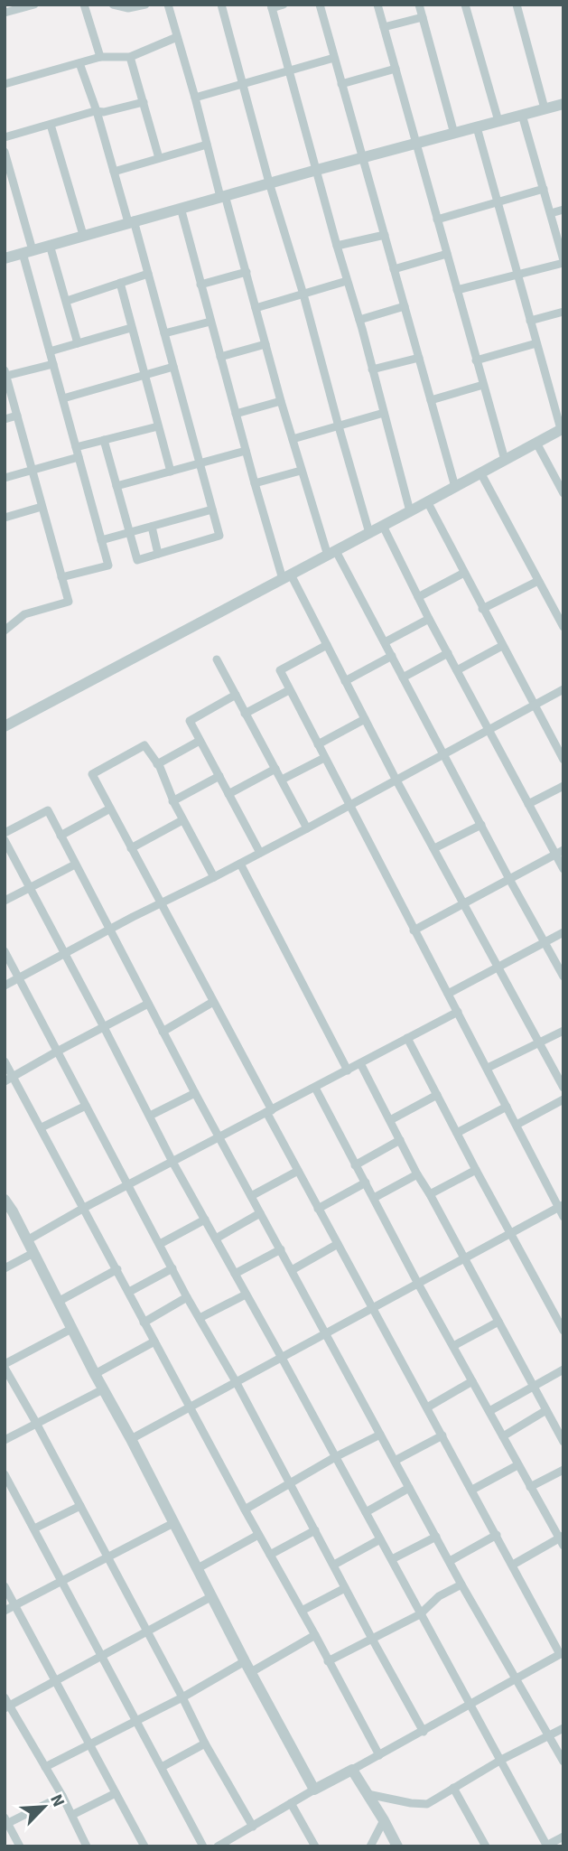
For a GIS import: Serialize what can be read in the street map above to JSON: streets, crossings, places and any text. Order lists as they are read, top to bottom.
{
  "north": "top right"
}
